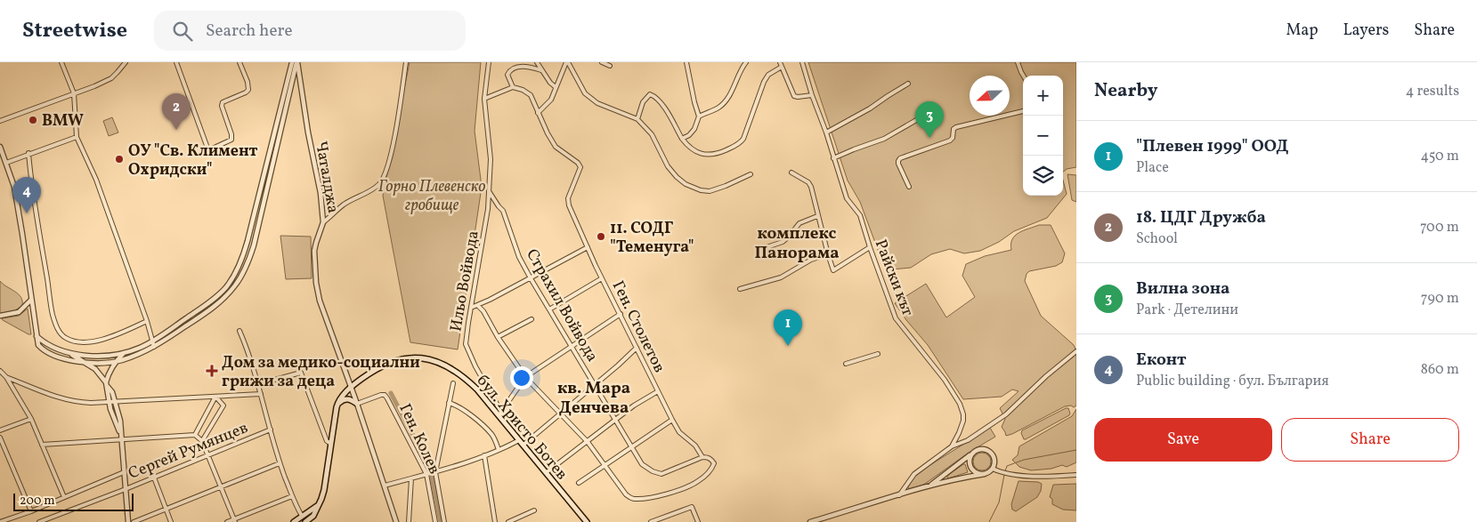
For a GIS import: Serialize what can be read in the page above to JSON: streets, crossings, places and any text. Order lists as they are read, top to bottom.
{
  "streets": {
    "main road": ["бул. Христо Ботев"],
    "street": [
      "Чаталджа",
      "Райски кът",
      "Ильо Войвода",
      "Страхил Войвода",
      "Ген. Столетов",
      "Ген. Колев",
      "Сергей Румянцев"
    ]
  },
  "crossings": [
    ["Чаталджа", "бул. Христо Ботев"],
    ["Чаталджа", "Ген. Колев"],
    ["Ильо Войвода", "Страхил Войвода"],
    ["Ильо Войвода", "бул. Христо Ботев"],
    ["Страхил Войвода", "Ген. Столетов"]
  ],
  "districts": ["комплекс Панорама", "кв. Мара Денчева"],
  "parks": ["Горно Плевенско гробище"],
  "places": {
    "other": ["BMW", "ОУ \"Св. Климент Охридски\"", "11. СОДГ \"Теменуга\""],
    "health": ["Дом за медико-социални грижи за деца"]
  },
  "scale_bar": "200 m",
  "north": "left",
  "page": {
    "header": "Streetwise",
    "search": "Search here",
    "nav": ["Map", "Layers", "Share"],
    "heading": ["Nearby", "4 results"],
    "map_buttons": ["+", "−"],
    "pins": [
      "2",
      "3",
      "4",
      "1"
    ],
    "list": [
      {
        "mark": "1",
        "name": "\"Плевен 1999\" ООД",
        "note": "Place",
        "value": "450 m"
      },
      {
        "mark": "2",
        "name": "18. ЦДГ Дружба",
        "note": "School",
        "value": "700 m"
      },
      {
        "mark": "3",
        "name": "Вилна зона",
        "note": "Park · Детелини",
        "value": "790 m"
      },
      {
        "mark": "4",
        "name": "Еконт",
        "note": "Public building · бул. България",
        "value": "860 m"
      }
    ],
    "buttons": ["Save", "Share"],
    "scale": "200 m"
  }
}
